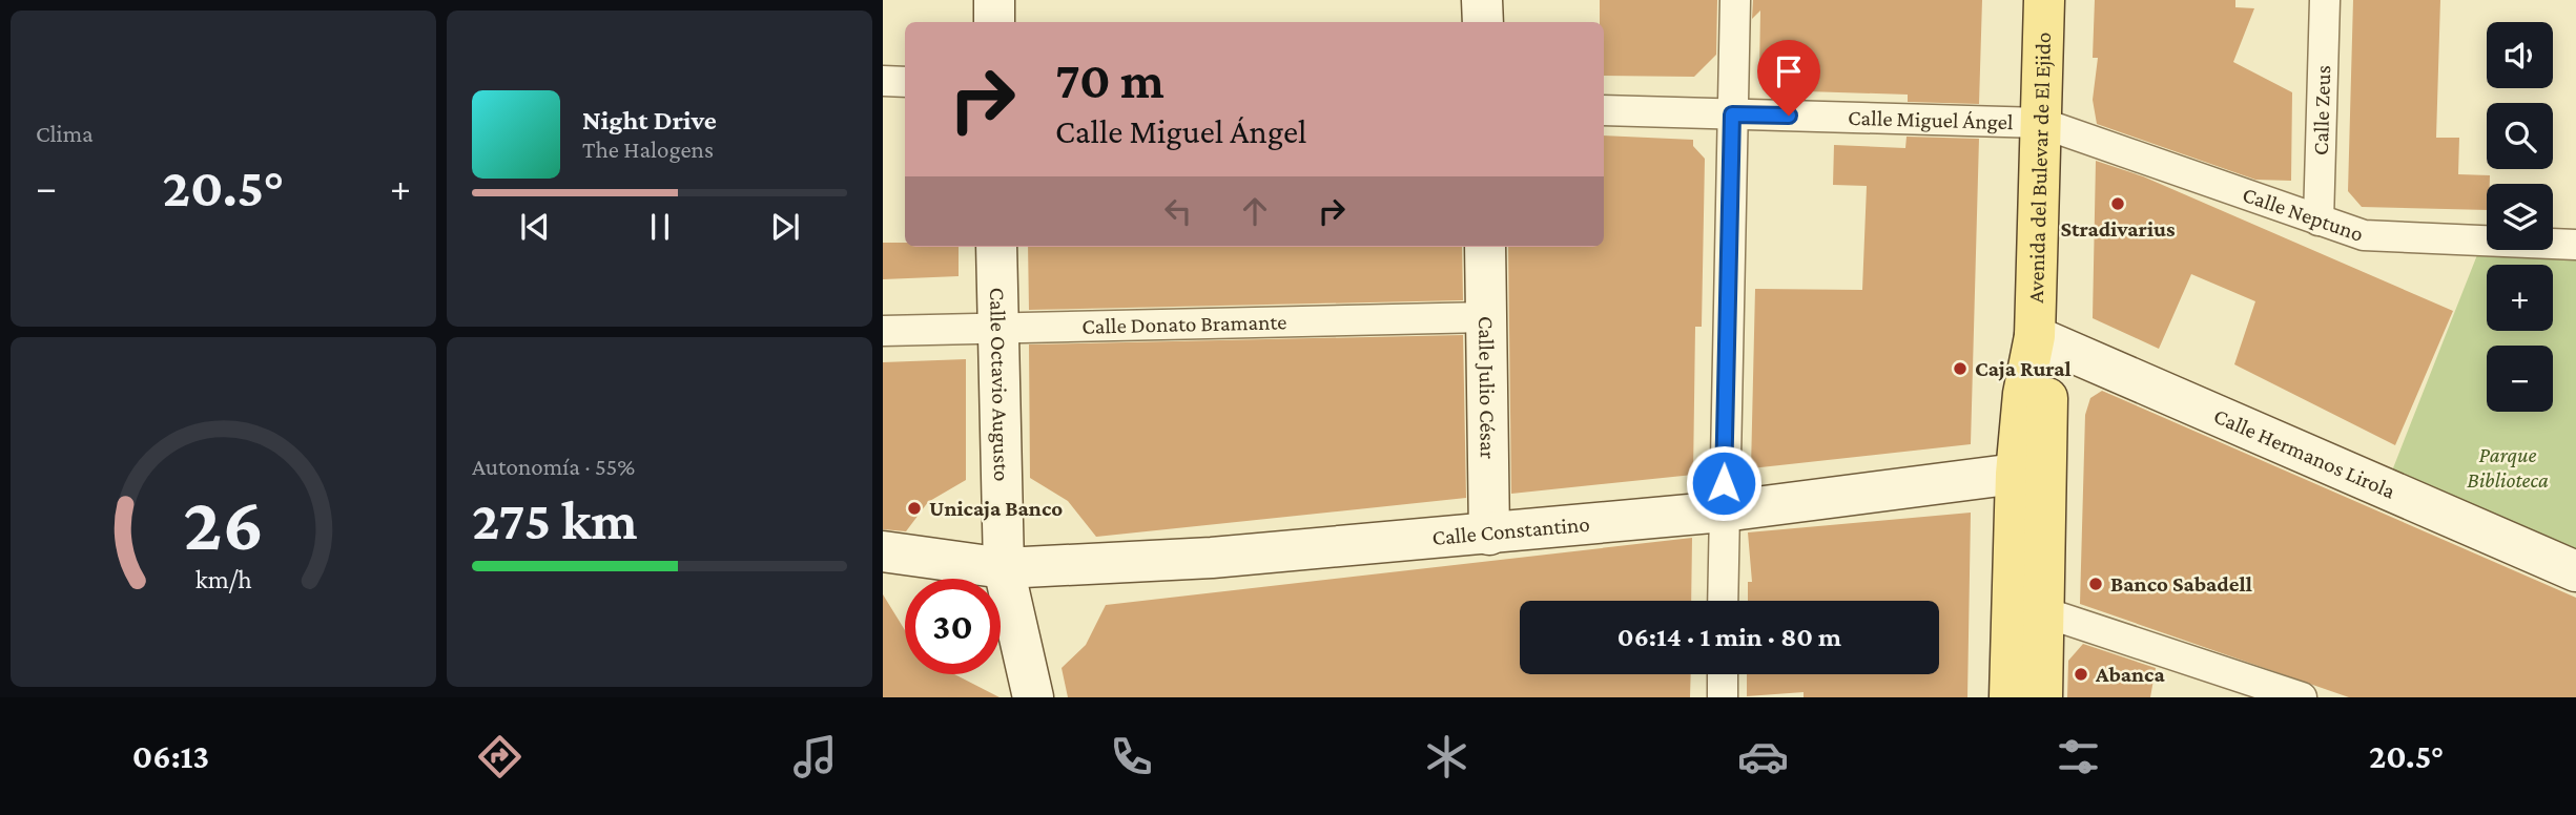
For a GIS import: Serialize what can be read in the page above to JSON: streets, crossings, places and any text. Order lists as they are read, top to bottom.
{
  "streets": {
    "main road": ["Avenida del Bulevar de El Ejido"],
    "street": [
      "Calle Zeus",
      "Calle Miguel Ángel",
      "Calle Neptuno",
      "Calle Donato Bramante",
      "Calle Octavio Augusto",
      "Calle Julio César",
      "Calle Hermanos Lirola",
      "Calle Constantino"
    ]
  },
  "crossings": [
    ["Calle Zeus", "Calle Neptuno"],
    ["Calle Miguel Ángel", "Avenida del Bulevar de El Ejido"],
    ["Calle Miguel Ángel", "Calle Neptuno"],
    ["Avenida del Bulevar de El Ejido", "Calle Neptuno"],
    ["Avenida del Bulevar de El Ejido", "Calle Hermanos Lirola"],
    ["Avenida del Bulevar de El Ejido", "Calle Constantino"],
    ["Calle Donato Bramante", "Calle Octavio Augusto"],
    ["Calle Donato Bramante", "Calle Julio César"],
    ["Calle Octavio Augusto", "Calle Constantino"],
    ["Calle Julio César", "Calle Constantino"]
  ],
  "parks": ["Parque Biblioteca"],
  "places": [
    "Stradivarius",
    "Caja Rural",
    "Unicaja Banco",
    "Banco Sabadell",
    "Abanca"
  ],
  "page": {
    "tile": [
      "Clima",
      ["Autonomía · 55%", "275 km"]
    ],
    "map_buttons": ["+", "−"],
    "turn": ["70 m", "Calle Miguel Ángel"],
    "song": ["Night Drive", "The Halogens"],
    "heat": ["−", "20.5°", "+"],
    "limit": "30",
    "trip": "06:14 · 1 min · 80 m",
    "tabs": ["06:13", "20.5°"],
    "gauge": ["26", "km/h"]
  }
}
